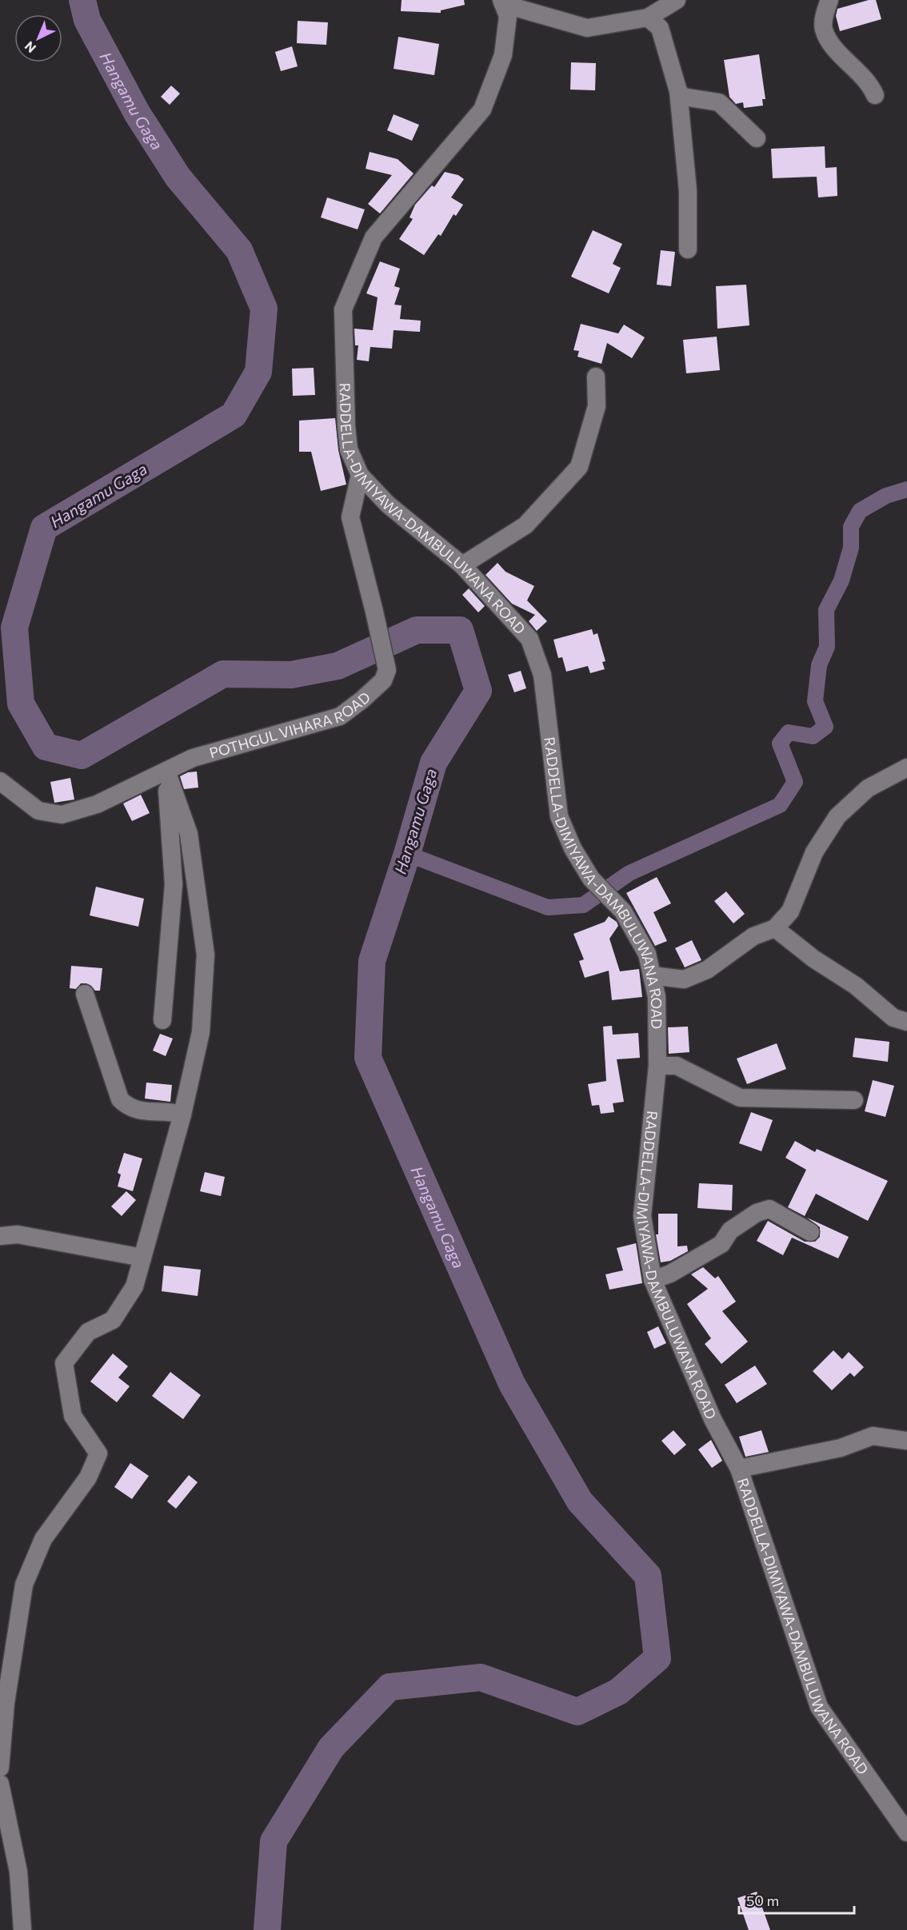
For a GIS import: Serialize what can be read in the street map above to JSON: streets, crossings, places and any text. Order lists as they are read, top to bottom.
{
  "streets": {
    "street": ["RADDELLA-DIMIYAWA-DAMBULUWANA ROAD", "POTHGUL VIHARA ROAD"]
  },
  "crossings": [
    ["RADDELLA-DIMIYAWA-DAMBULUWANA ROAD", "POTHGUL VIHARA ROAD"]
  ],
  "water": ["Hangamu Gaga"],
  "scale_bar": "50 m",
  "north": "bottom left"
}
